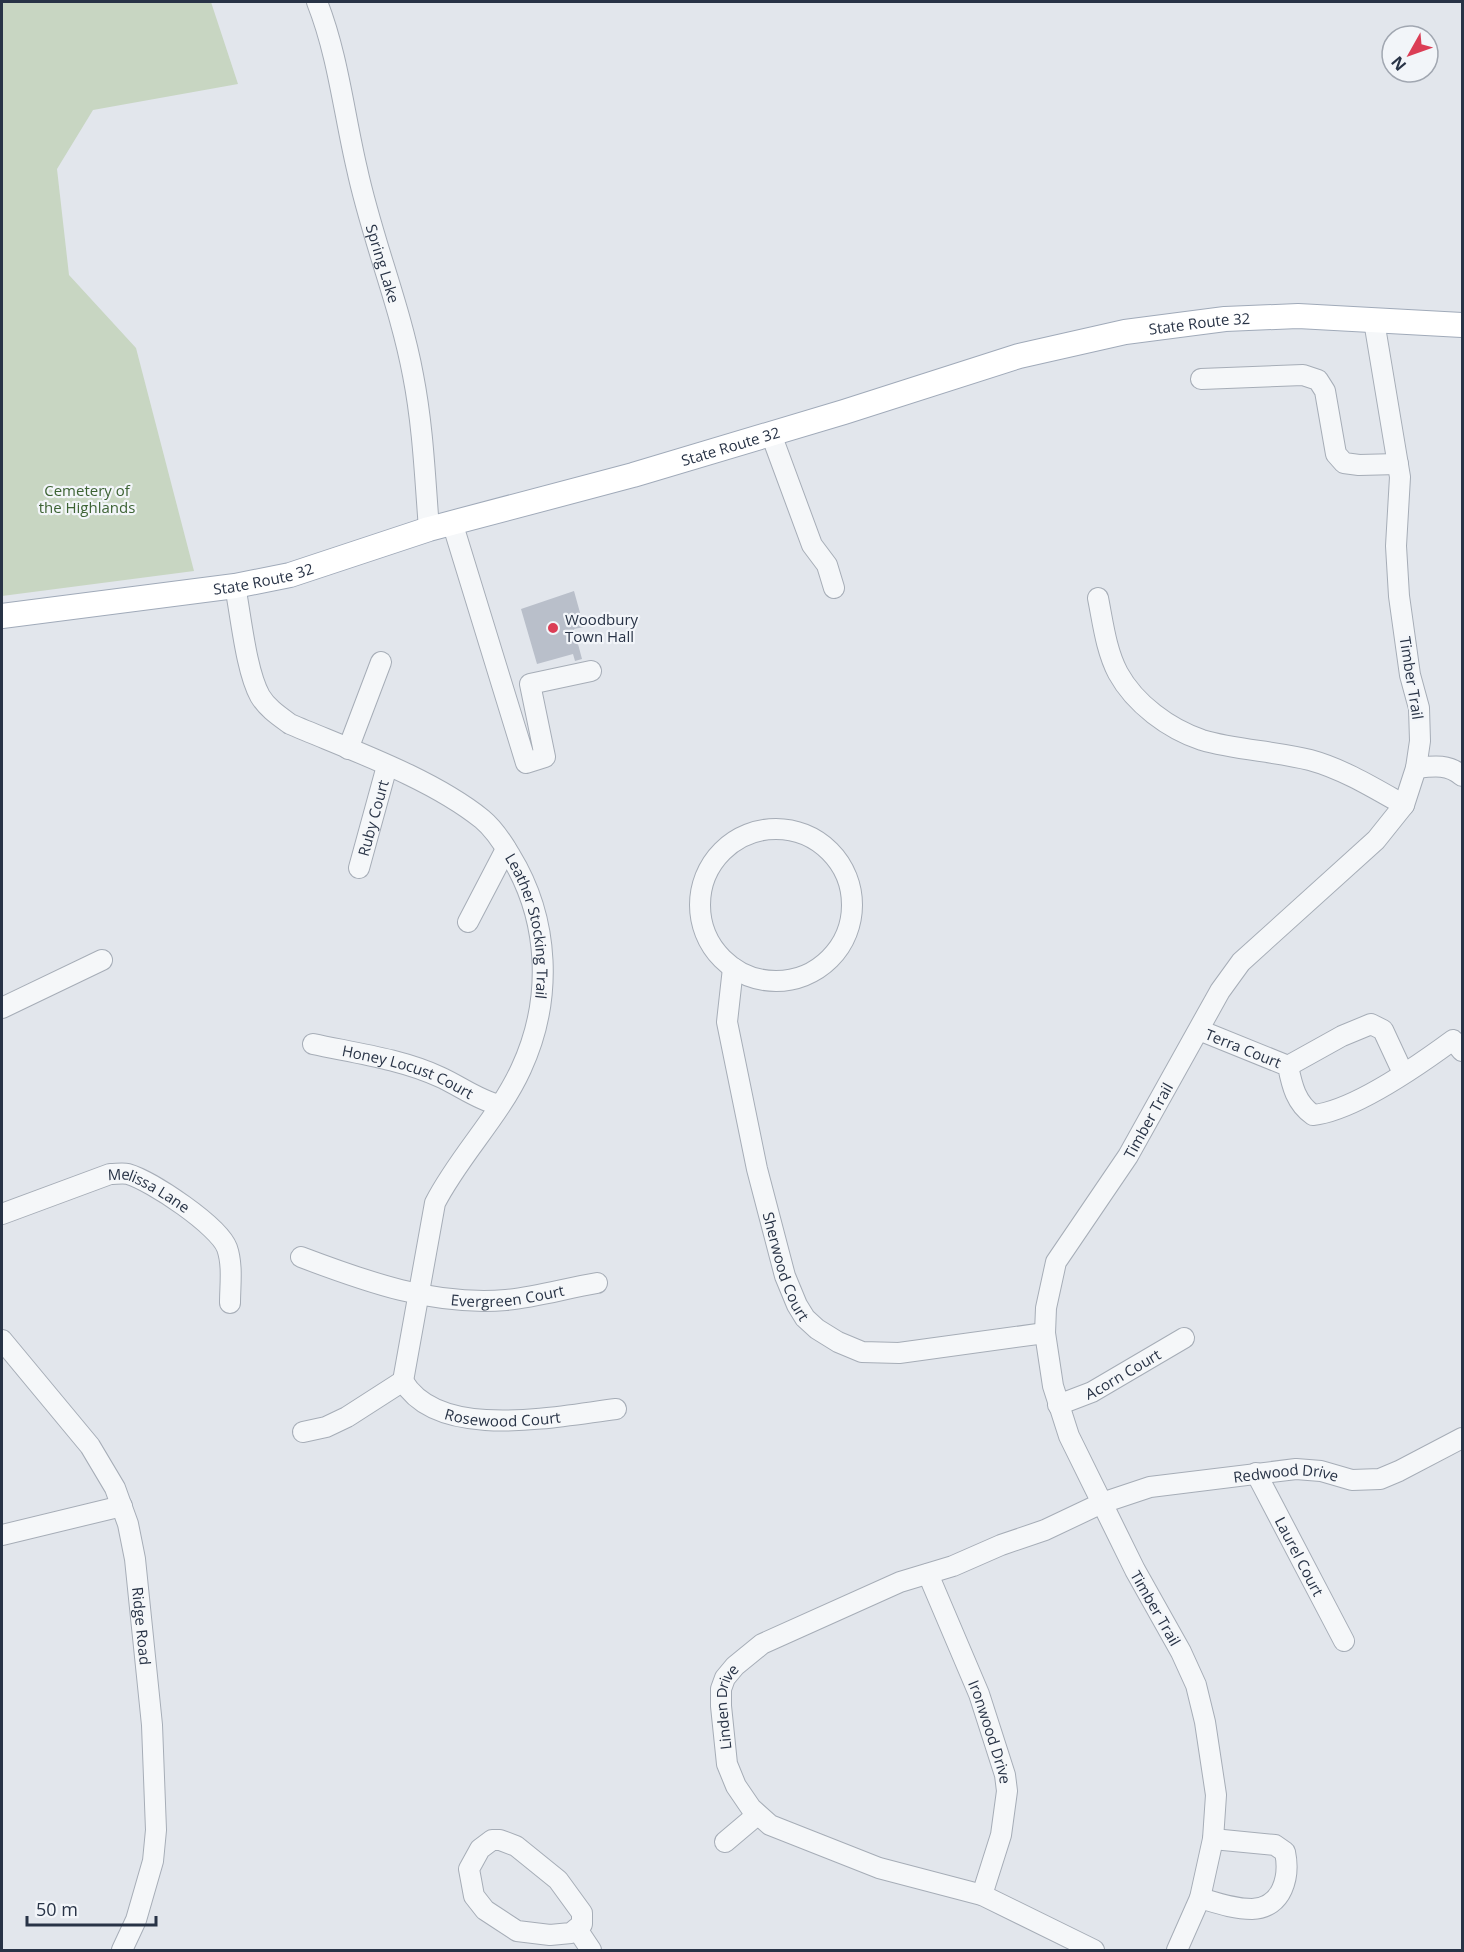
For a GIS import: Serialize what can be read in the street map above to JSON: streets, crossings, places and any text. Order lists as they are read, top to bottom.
{
  "streets": {
    "main road": ["State Route 32"],
    "street": [
      "Spring Lake",
      "Timber Trail",
      "Ruby Court",
      "Leather Stocking Trail",
      "Terra Court",
      "Honey Locust Court",
      "Melissa Lane",
      "Sherwood Court",
      "Evergreen Court",
      "Acorn Court",
      "Rosewood Court",
      "Redwood Drive",
      "Laurel Court",
      "Ridge Road",
      "Linden Drive",
      "Ironwood Drive"
    ]
  },
  "crossings": [
    ["Spring Lake", "State Route 32"],
    ["State Route 32", "Timber Trail"],
    ["State Route 32", "Leather Stocking Trail"],
    ["Timber Trail", "Terra Court"],
    ["Timber Trail", "Sherwood Court"],
    ["Timber Trail", "Acorn Court"],
    ["Timber Trail", "Redwood Drive"],
    ["Timber Trail", "Linden Drive"],
    ["Ruby Court", "Leather Stocking Trail"],
    ["Leather Stocking Trail", "Honey Locust Court"],
    ["Leather Stocking Trail", "Evergreen Court"],
    ["Leather Stocking Trail", "Rosewood Court"],
    ["Redwood Drive", "Laurel Court"],
    ["Redwood Drive", "Linden Drive"],
    ["Linden Drive", "Ironwood Drive"]
  ],
  "parks": ["Cemetery of the Highlands"],
  "places": ["Woodbury Town Hall"],
  "scale_bar": "50 m",
  "north": "bottom left"
}
